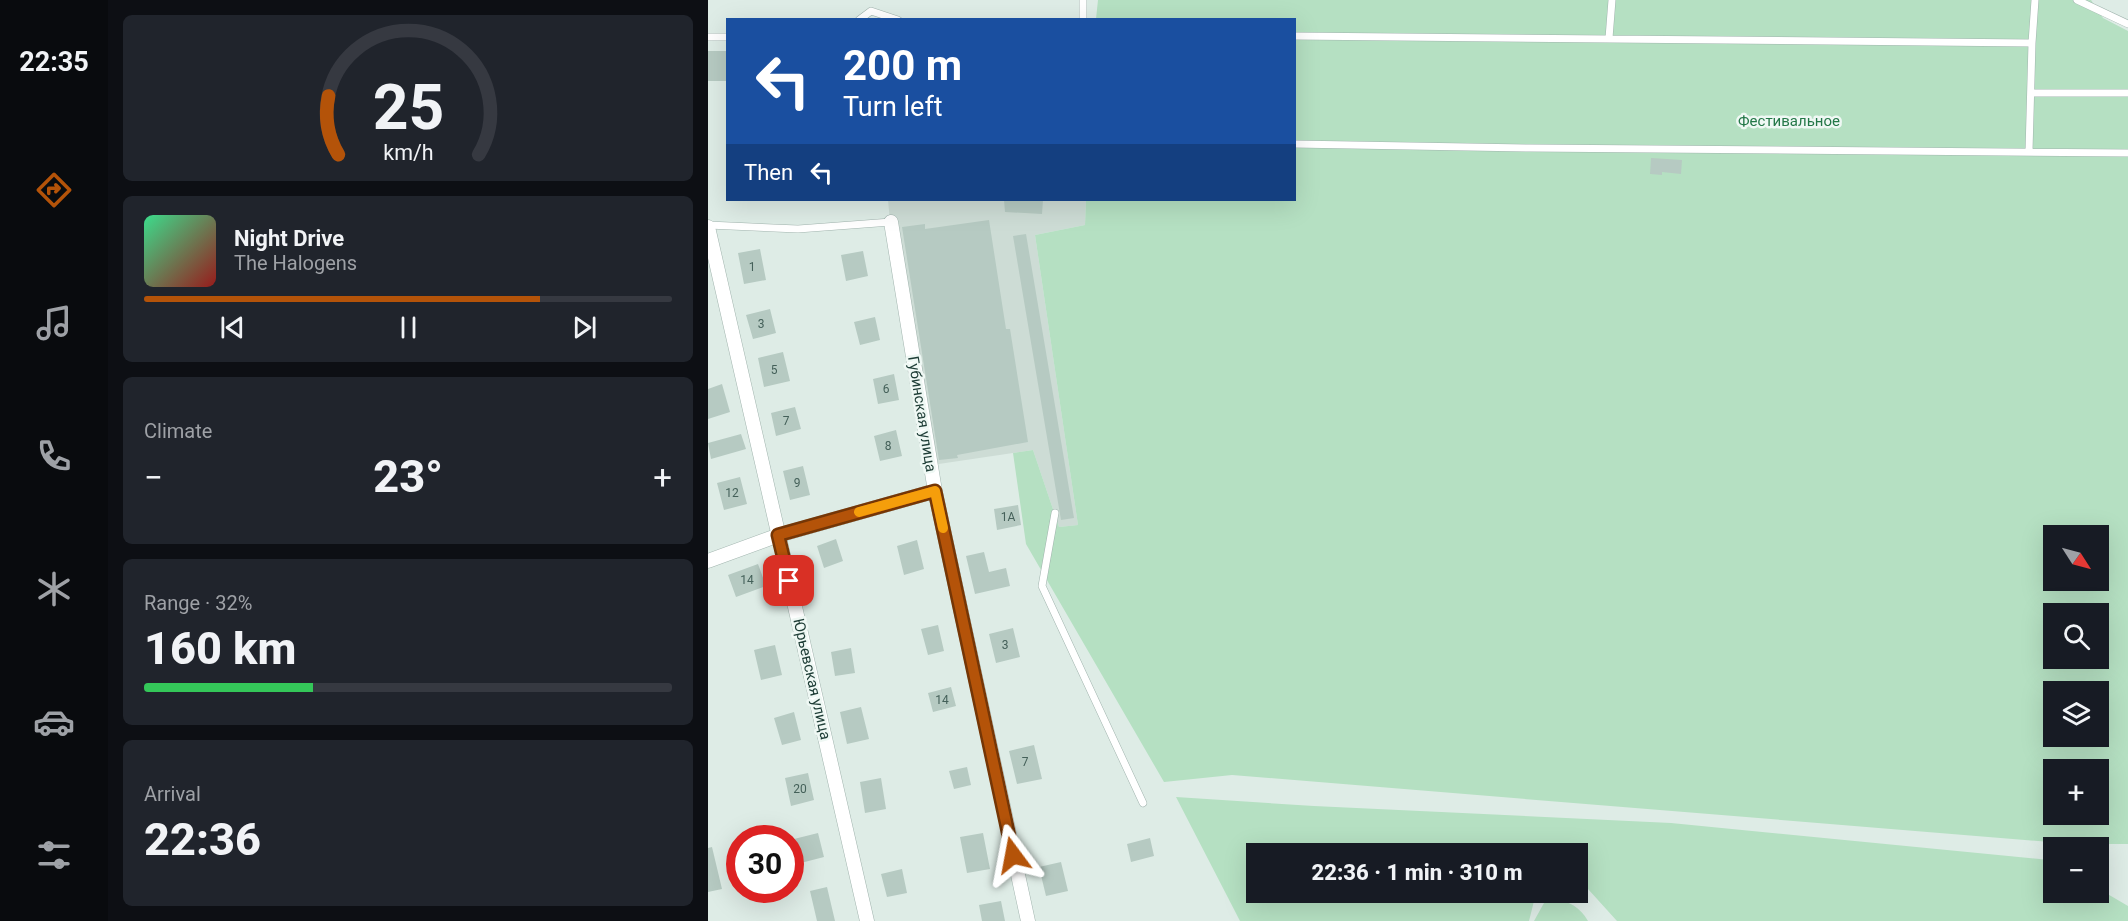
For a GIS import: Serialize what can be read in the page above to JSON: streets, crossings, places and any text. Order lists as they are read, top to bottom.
{
  "streets": {
    "street": ["Губинская улица", "Юрьевская улица"]
  },
  "parks": ["Фестивальное"],
  "house_numbers": [
    "1",
    "3",
    "5",
    "6",
    "7",
    "8",
    "9",
    "12",
    "1А",
    "14",
    "3",
    "14",
    "7",
    "20"
  ],
  "north": "bottom right",
  "page": {
    "tabs": "22:35",
    "turn": ["200 m", "Turn left"],
    "then": "Then",
    "song": ["Night Drive", "The Halogens"],
    "tile": [
      "Climate",
      ["Range · 32%", "160 km"],
      ["Arrival", "22:36"]
    ],
    "heat": ["−", "23°", "+"],
    "map_buttons": ["+", "−"],
    "limit": "30",
    "trip": "22:36 · 1 min · 310 m",
    "gauge": ["25", "km/h"]
  }
}
